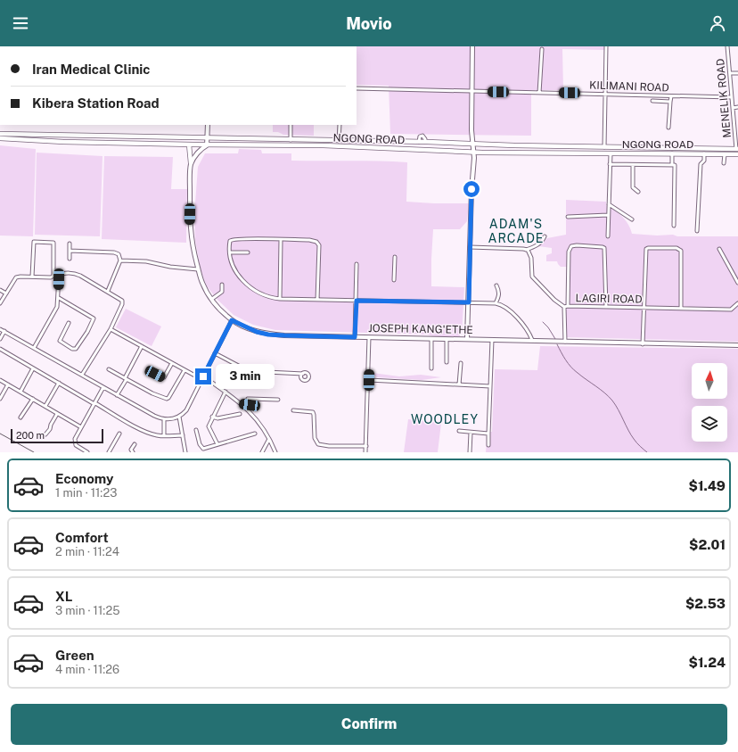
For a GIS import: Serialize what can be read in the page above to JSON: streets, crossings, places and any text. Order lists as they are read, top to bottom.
{
  "streets": {
    "main road": ["NGONG ROAD"],
    "street": [
      "KILIMANI ROAD",
      "MENELIK ROAD",
      "LAGIRI ROAD",
      "JOSEPH KANG'ETHE"
    ]
  },
  "crossings": [
    ["KILIMANI ROAD", "MENELIK ROAD"],
    ["MENELIK ROAD", "NGONG ROAD"]
  ],
  "districts": ["ADAM'S ARCADE", "WOODLEY"],
  "scale_bar": "200 m",
  "north": "top",
  "page": {
    "header": "Movio",
    "banner": ["Iran Medical Clinic", "Kibera Station Road"],
    "bubble": "3 min",
    "scale": "200 m",
    "list": [
      {
        "name": "Economy",
        "note": "1 min · 11:23",
        "value": "$1.49"
      },
      {
        "name": "Comfort",
        "note": "2 min · 11:24",
        "value": "$2.01"
      },
      {
        "name": "XL",
        "note": "3 min · 11:25",
        "value": "$2.53"
      },
      {
        "name": "Green",
        "note": "4 min · 11:26",
        "value": "$1.24"
      }
    ],
    "buttons": "Confirm"
  }
}
